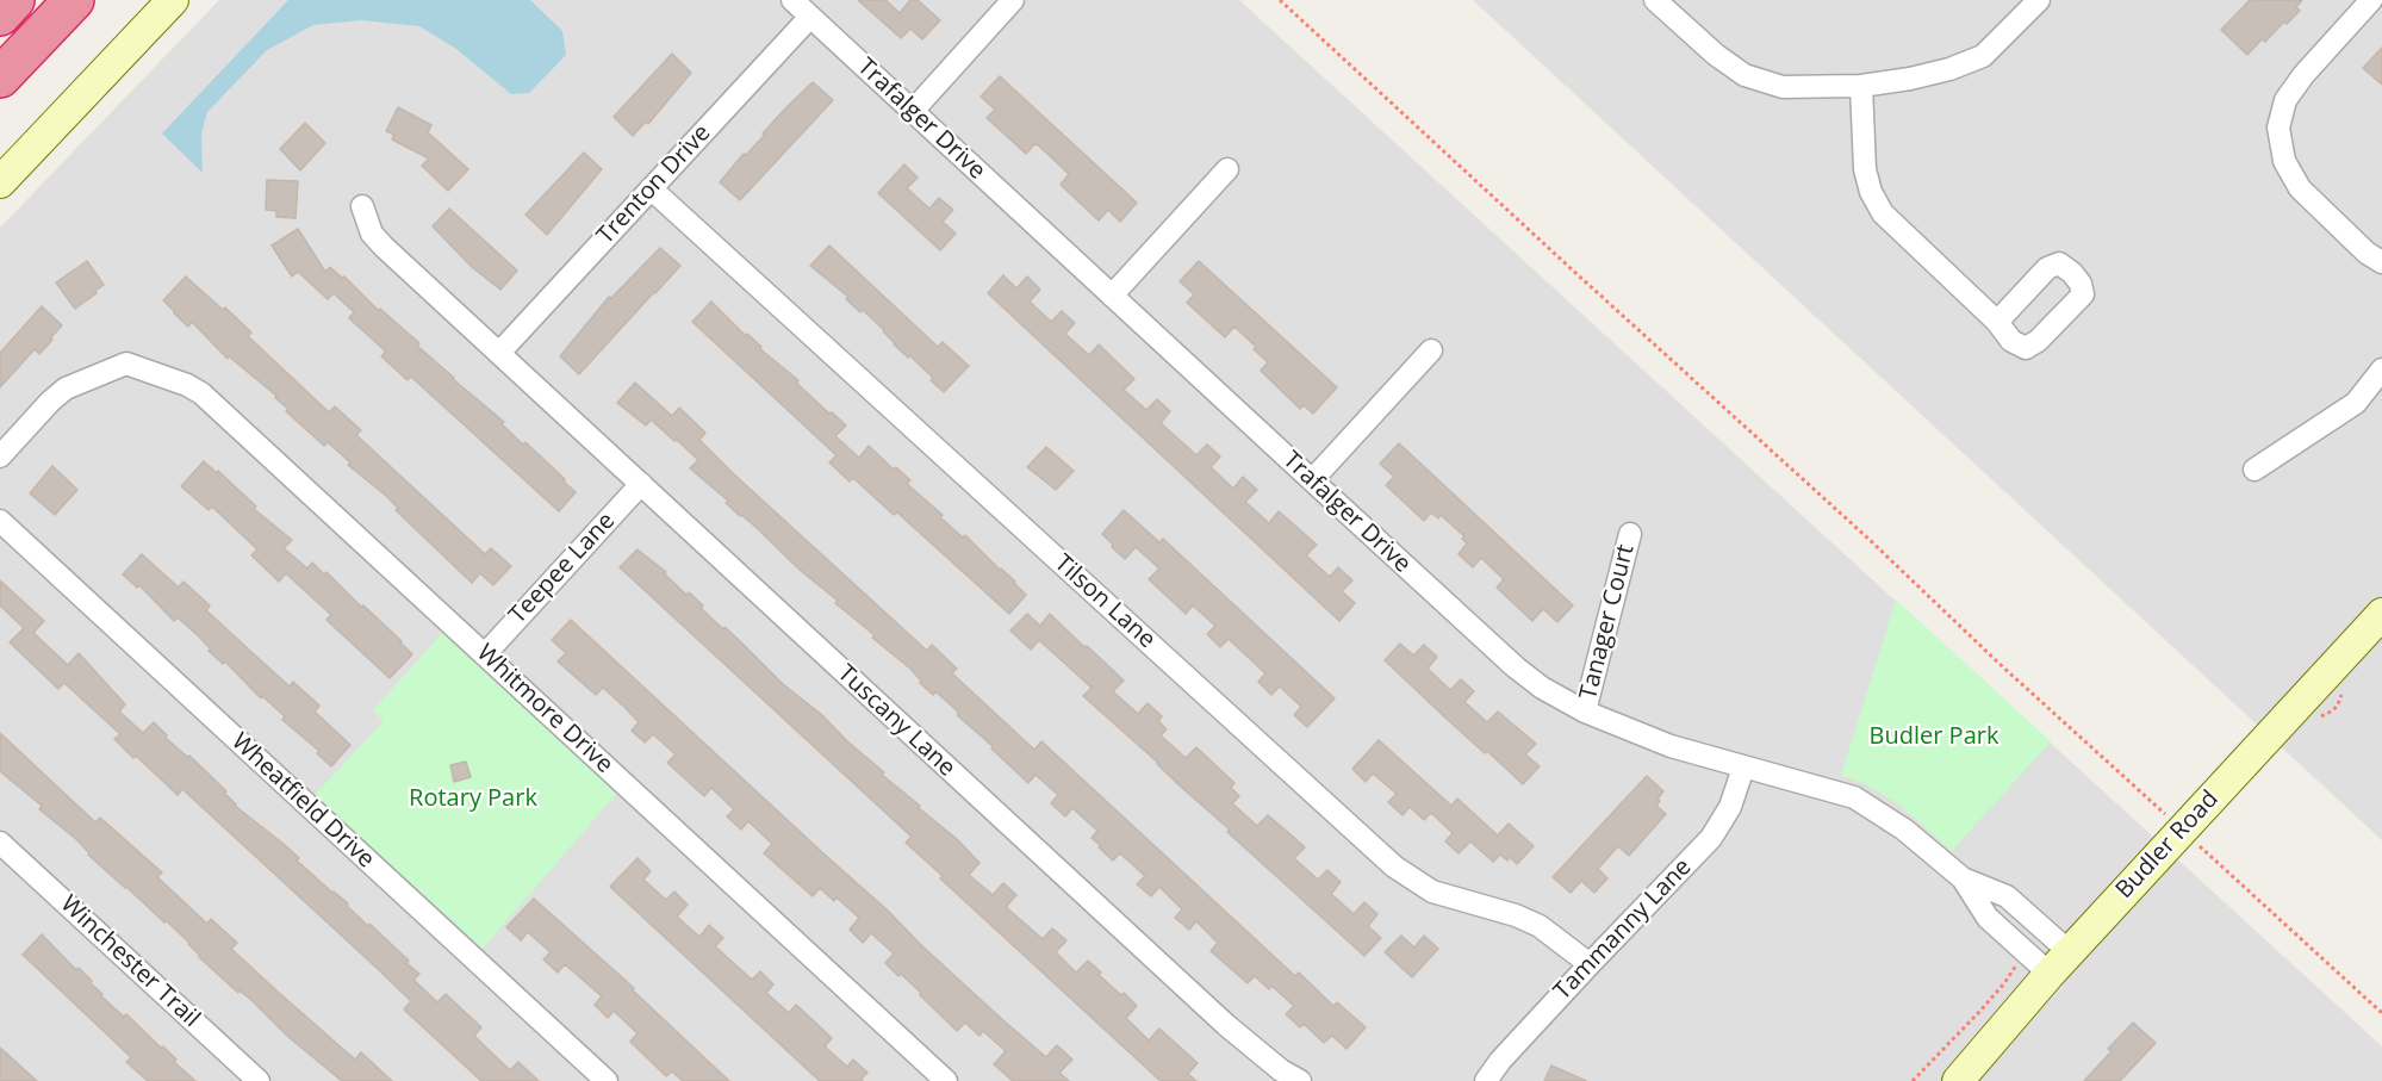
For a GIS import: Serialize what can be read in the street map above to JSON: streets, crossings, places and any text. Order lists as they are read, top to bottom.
{
  "streets": {
    "street": [
      "Trafalger Drive",
      "Trenton Drive",
      "Teepee Lane",
      "Tilson Lane",
      "Tanager Court",
      "Whitmore Drive",
      "Tuscany Lane",
      "Wheatfield Drive",
      "Budler Road",
      "Tammanny Lane",
      "Winchester Trail"
    ]
  },
  "crossings": [
    ["Trafalger Drive", "Trenton Drive"],
    ["Trafalger Drive", "Tanager Court"],
    ["Trafalger Drive", "Budler Road"],
    ["Trafalger Drive", "Tammanny Lane"],
    ["Trenton Drive", "Tilson Lane"],
    ["Trenton Drive", "Tuscany Lane"],
    ["Teepee Lane", "Whitmore Drive"],
    ["Teepee Lane", "Tuscany Lane"],
    ["Tilson Lane", "Tammanny Lane"]
  ],
  "parks": ["Budler Park", "Rotary Park"]
}
